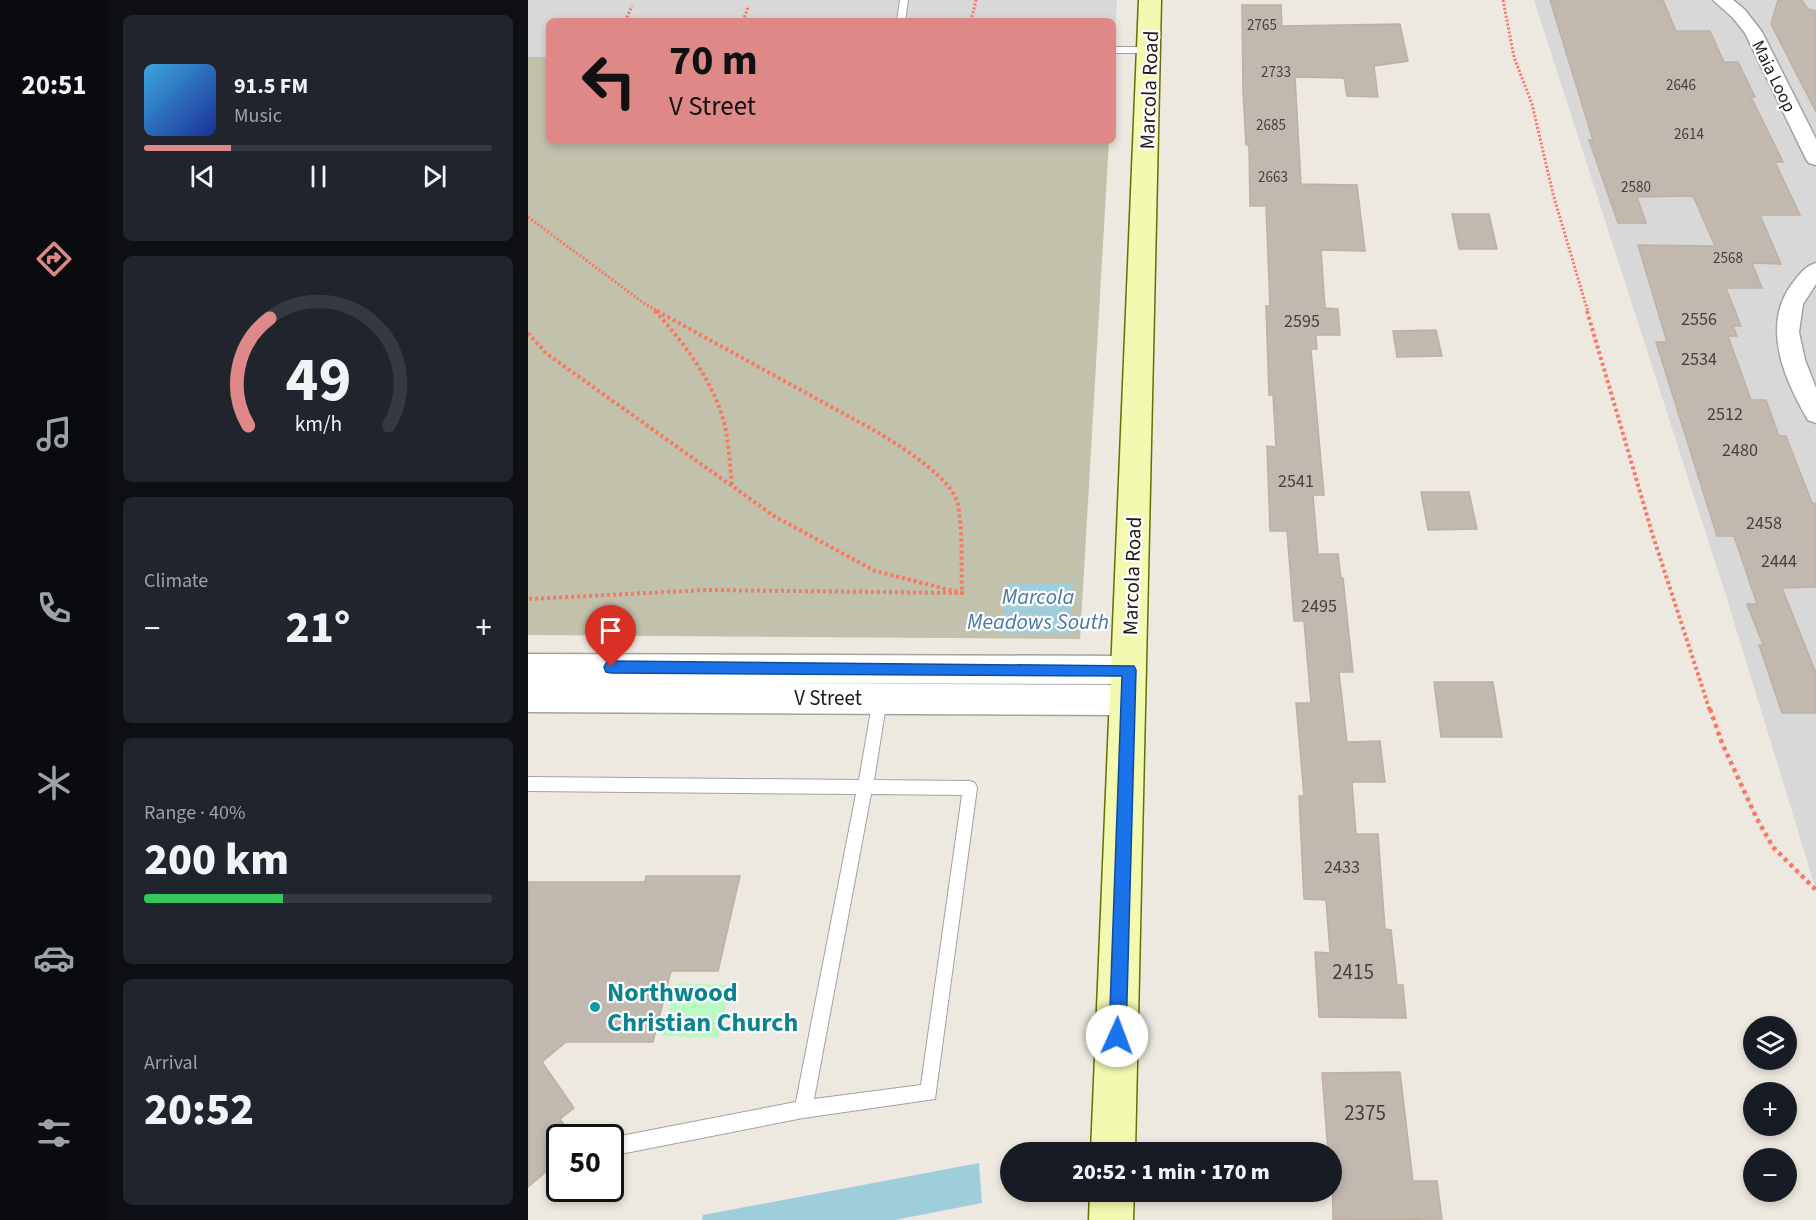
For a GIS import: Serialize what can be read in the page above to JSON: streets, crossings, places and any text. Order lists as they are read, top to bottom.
{
  "streets": {
    "main road": ["Marcola Road"],
    "street": ["Maia Loop", "V Street"]
  },
  "crossings": [
    ["Marcola Road", "V Street"]
  ],
  "water": ["Marcola Meadows South"],
  "places": ["Northwood Christian Church"],
  "house_numbers": [
    "2765",
    "2733",
    "2646",
    "2685",
    "2614",
    "2663",
    "2580",
    "2568",
    "2556",
    "2595",
    "2534",
    "2512",
    "2480",
    "2541",
    "2458",
    "2444",
    "2495",
    "2433",
    "2415",
    "2375"
  ],
  "page": {
    "tabs": "20:51",
    "turn": ["70 m", "V Street"],
    "song": ["91.5 FM", "Music"],
    "tile": [
      "Climate",
      ["Range · 40%", "200 km"],
      ["Arrival", "20:52"]
    ],
    "heat": ["−", "21°", "+"],
    "map_buttons": ["+", "−"],
    "limit": "50",
    "trip": "20:52 · 1 min · 170 m",
    "gauge": ["49", "km/h"]
  }
}
